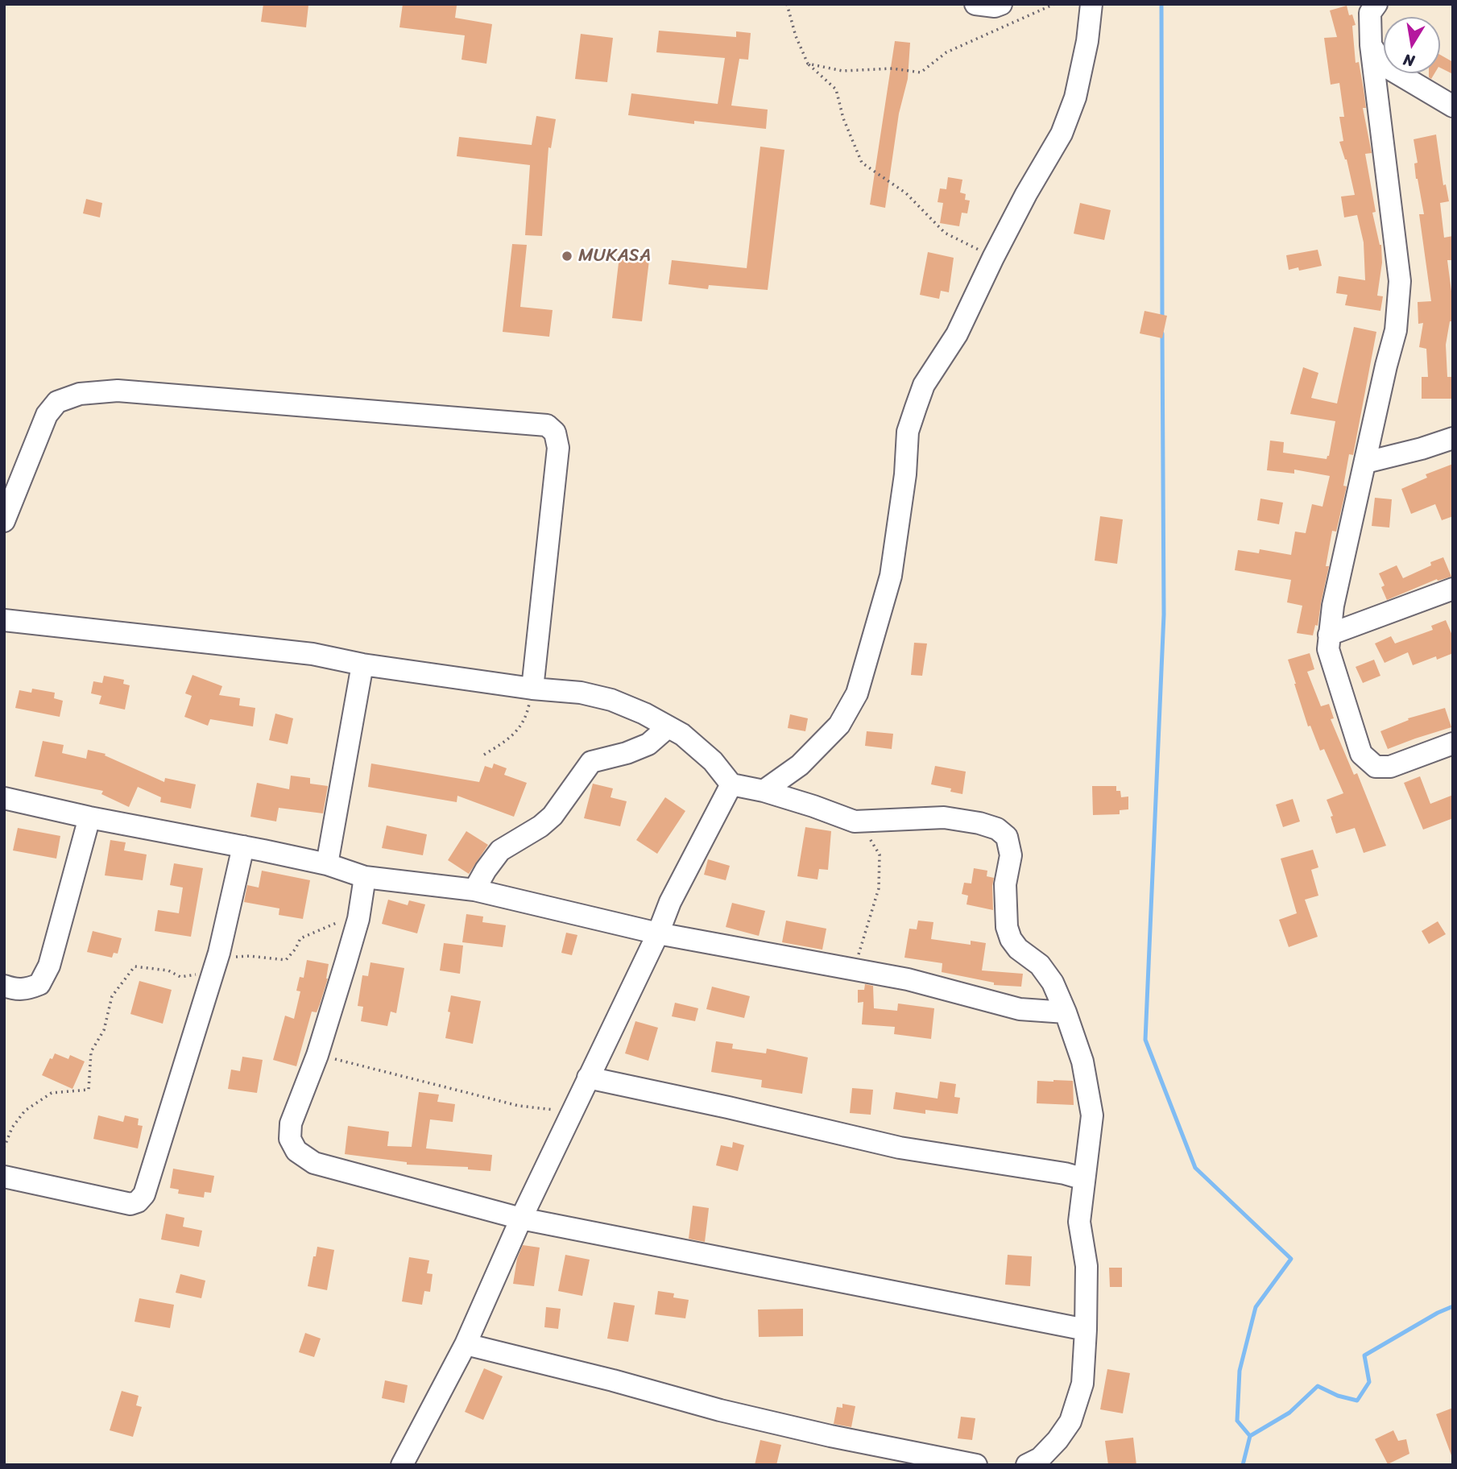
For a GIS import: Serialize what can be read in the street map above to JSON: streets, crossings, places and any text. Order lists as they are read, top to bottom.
{
  "places": ["MUKASA"],
  "north": "bottom"
}
